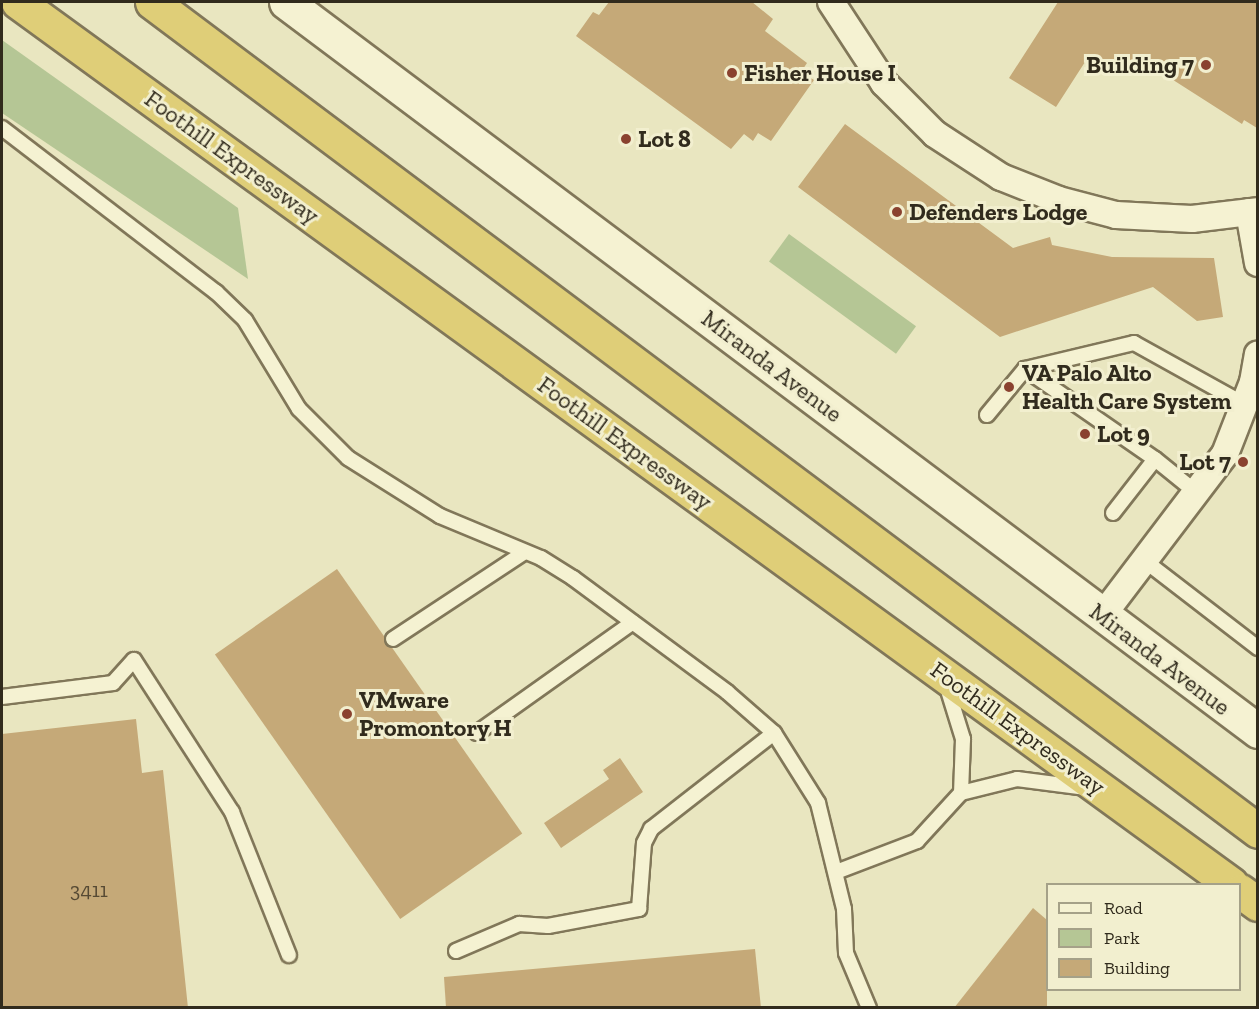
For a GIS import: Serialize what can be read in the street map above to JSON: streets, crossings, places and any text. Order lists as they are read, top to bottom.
{
  "streets": {
    "highway": ["Foothill Expressway"],
    "street": ["Miranda Avenue"]
  },
  "places": [
    "Building 7",
    "Fisher House I",
    "Lot 8",
    "Defenders Lodge",
    "VA Palo Alto Health Care System",
    "Lot 9",
    "Lot 7",
    "VMware Promontory H"
  ],
  "house_numbers": ["3411"],
  "legend": ["Road", "Park", "Building"]
}
